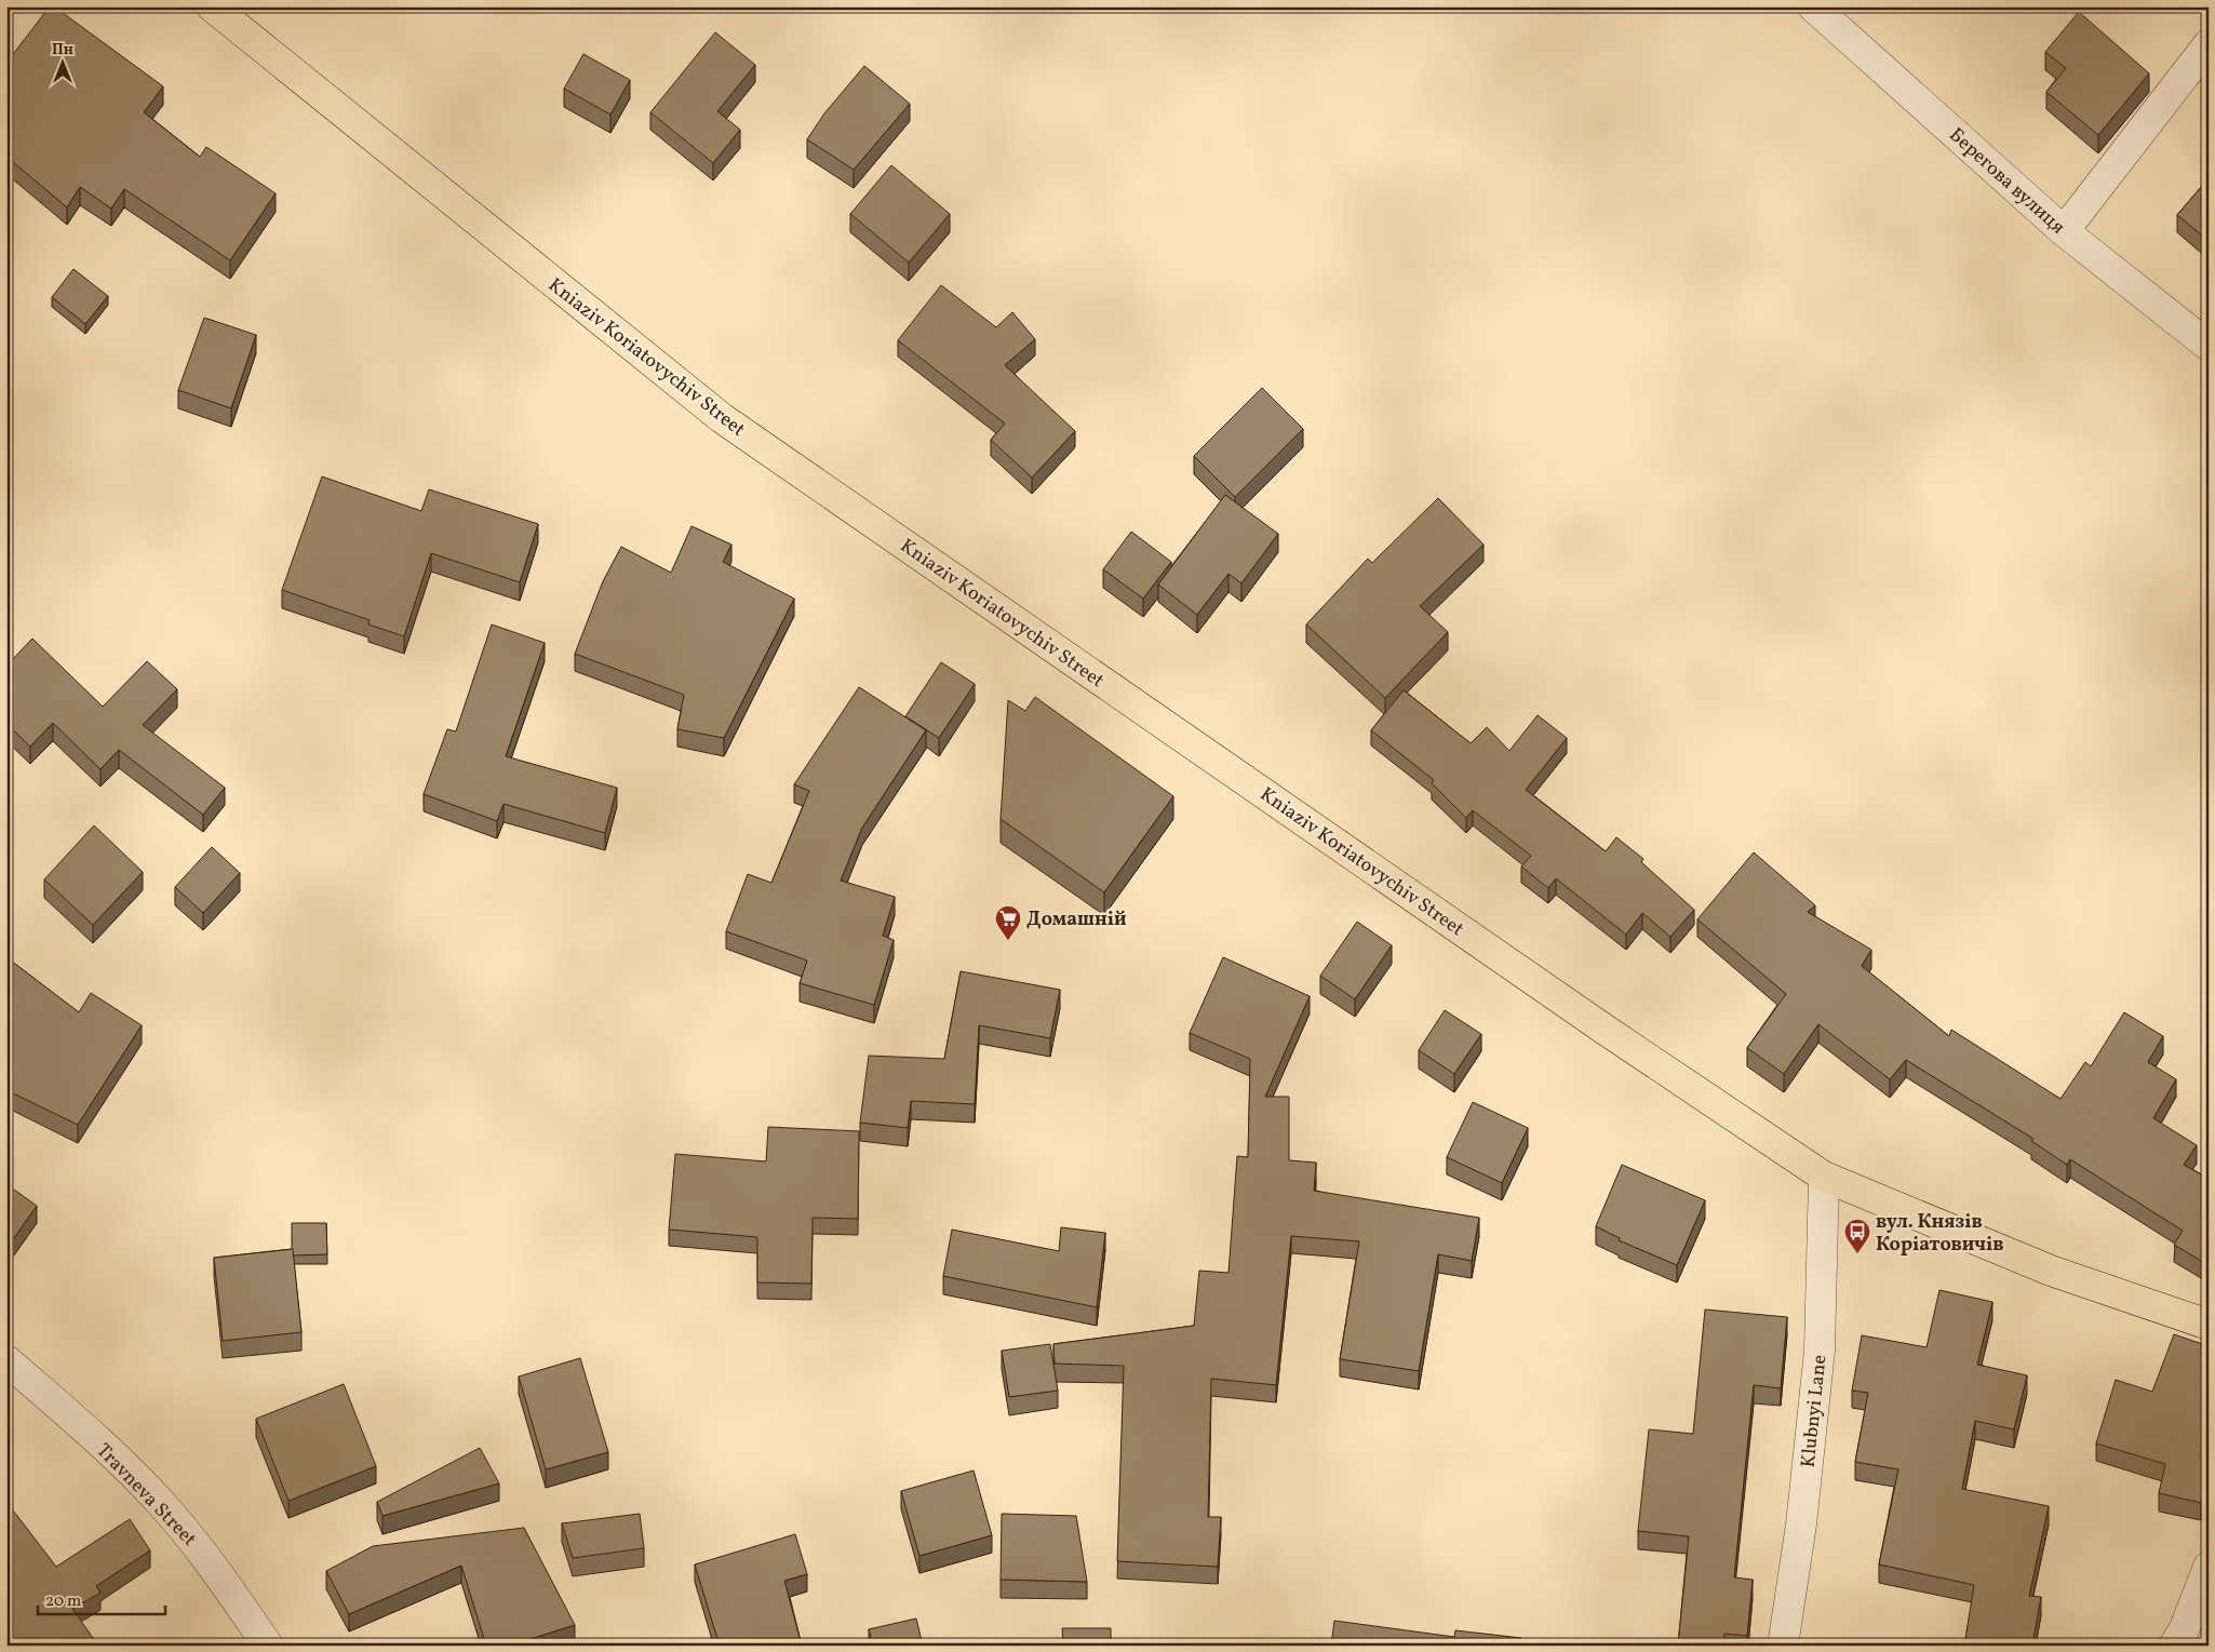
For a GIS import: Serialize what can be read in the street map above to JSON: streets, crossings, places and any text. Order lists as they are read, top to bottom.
{
  "streets": {
    "main road": ["Kniaziv Koriatovychiv Street"],
    "street": ["Берегова вулиця", "Klubnyi Lane", "Travneva Street"]
  },
  "crossings": [
    ["Kniaziv Koriatovychiv Street", "Klubnyi Lane"]
  ],
  "places": {
    "supermarket": ["Домашній"],
    "bus stop": ["вул. Князів Коріатовичів"]
  },
  "scale_bar": "20 m",
  "north": "top"
}
